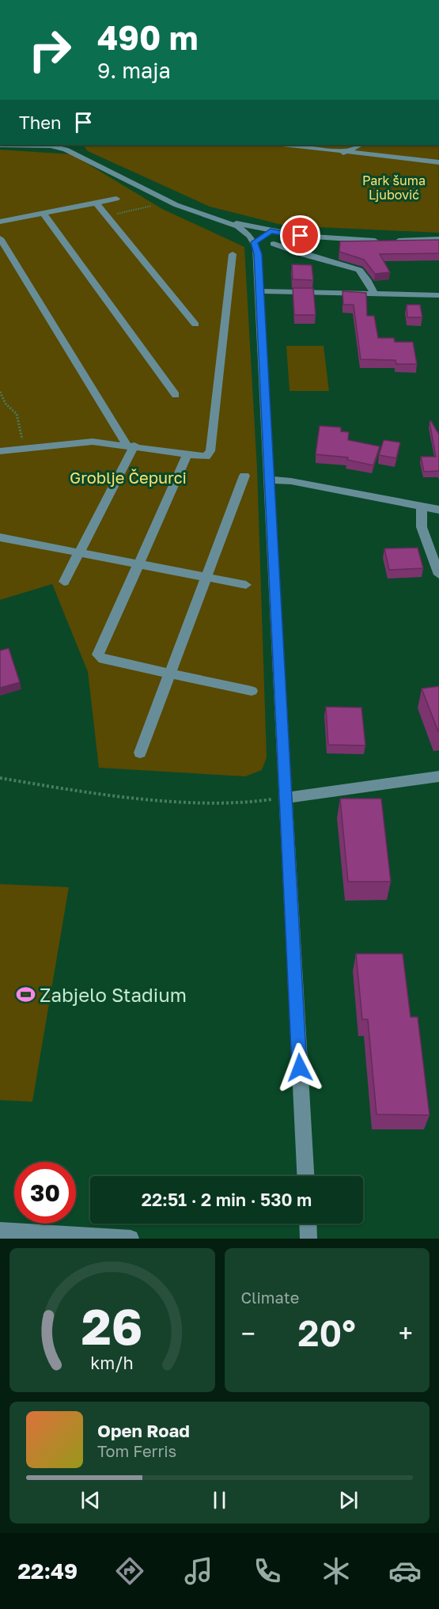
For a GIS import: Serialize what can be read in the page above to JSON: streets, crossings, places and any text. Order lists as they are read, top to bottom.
{
  "parks": ["Park šuma Ljubović", "Groblje Čepurci"],
  "places": {
    "sports": ["Zabjelo Stadium"]
  },
  "page": {
    "turn": ["490 m", "9. maja"],
    "then": "Then",
    "limit": "30",
    "trip": "22:51 · 2 min · 530 m",
    "tile": "Climate",
    "heat": ["−", "20°", "+"],
    "song": ["Open Road", "Tom Ferris"],
    "tabs": "22:49",
    "gauge": ["26", "km/h"]
  }
}
